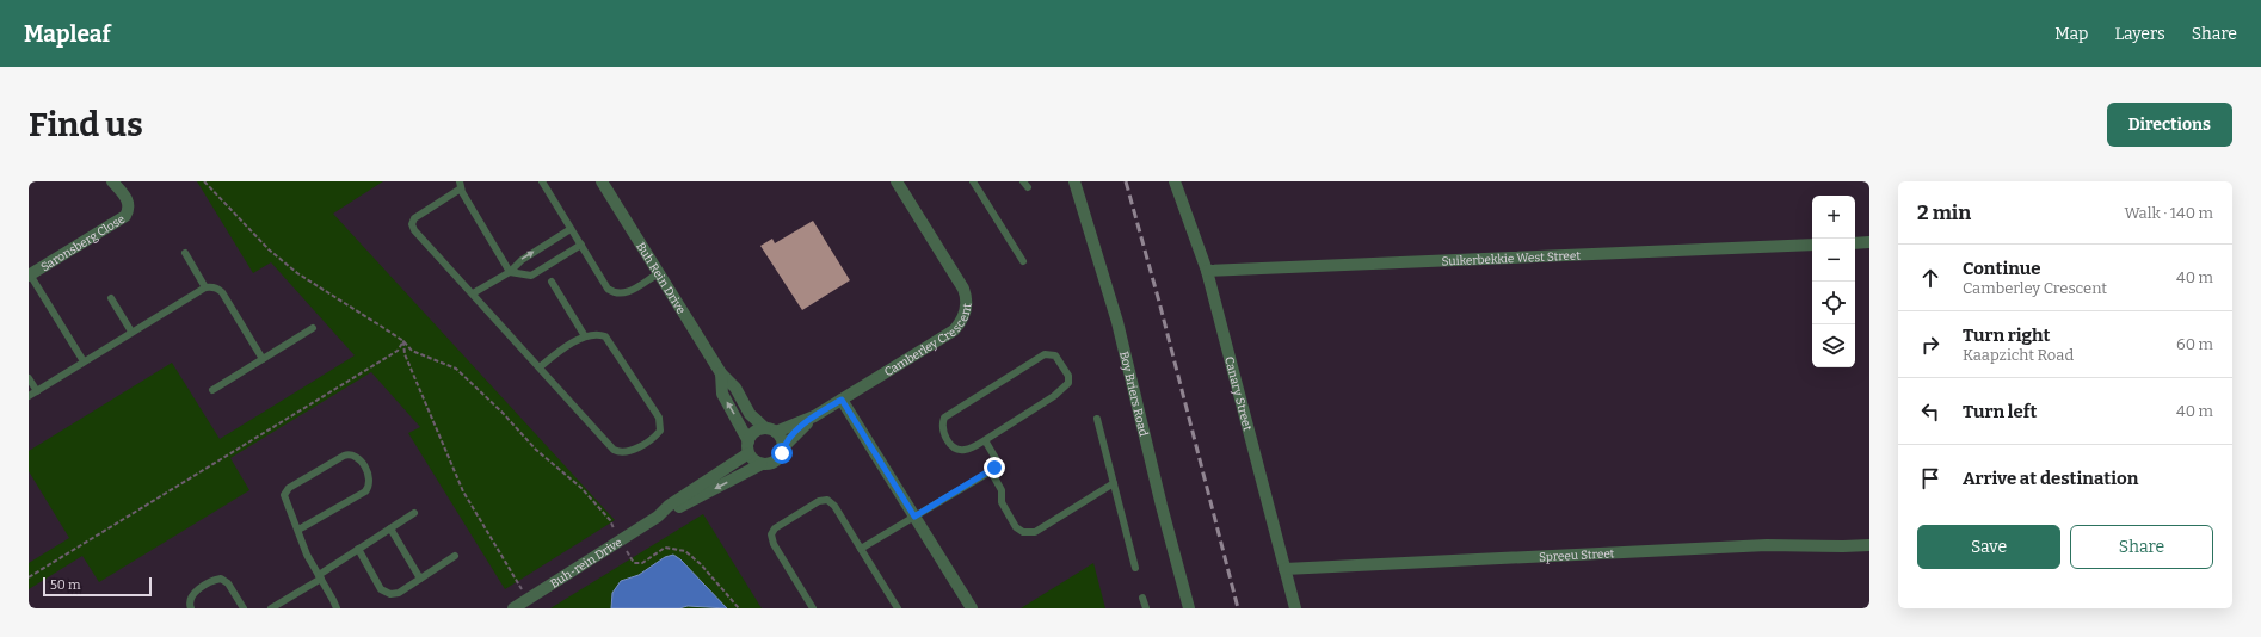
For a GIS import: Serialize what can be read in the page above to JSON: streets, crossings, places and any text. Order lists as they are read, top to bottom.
{
  "streets": {
    "street": [
      "Saronsberg Close",
      "Suikerbekkie West Street",
      "Buh Rein Drive",
      "Camberley Crescent",
      "Boy Briers Road",
      "Canary Street",
      "Spreeu Street",
      "Buh-rein Drive"
    ]
  },
  "crossings": [
    ["Suikerbekkie West Street", "Canary Street"],
    ["Buh Rein Drive", "Camberley Crescent"],
    ["Buh Rein Drive", "Buh-rein Drive"],
    ["Camberley Crescent", "Buh-rein Drive"],
    ["Canary Street", "Spreeu Street"]
  ],
  "scale_bar": "50 m",
  "page": {
    "header": "Mapleaf",
    "nav": ["Map", "Layers", "Share"],
    "buttons": [
      "Directions",
      ["Save", "Share"]
    ],
    "title": "Find us",
    "heading": ["2 min", "Walk · 140 m"],
    "map_buttons": ["+", "−"],
    "list": [
      ["Continue", "Camberley Crescent", "40 m"],
      ["Turn right", "Kaapzicht Road", "60 m"],
      ["Turn left", "40 m"],
      "Arrive at destination"
    ],
    "scale": "50 m"
  }
}
